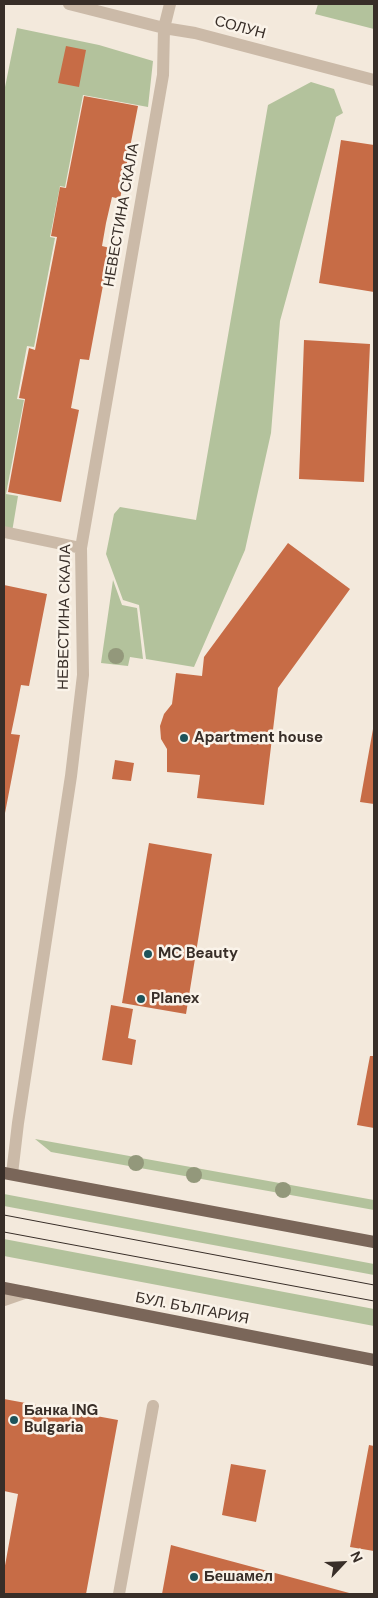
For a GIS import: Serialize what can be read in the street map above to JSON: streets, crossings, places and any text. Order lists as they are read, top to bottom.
{
  "streets": {
    "main road": ["БУЛ. БЪЛГАРИЯ"],
    "street": ["СОЛУН", "НЕВЕСТИНА СКАЛА"]
  },
  "crossings": [
    ["СОЛУН", "НЕВЕСТИНА СКАЛА"]
  ],
  "places": [
    "Apartment house",
    "MC Beauty",
    "Planex",
    "Банка ING Bulgaria",
    "Бешамел"
  ],
  "north": "top right"
}
